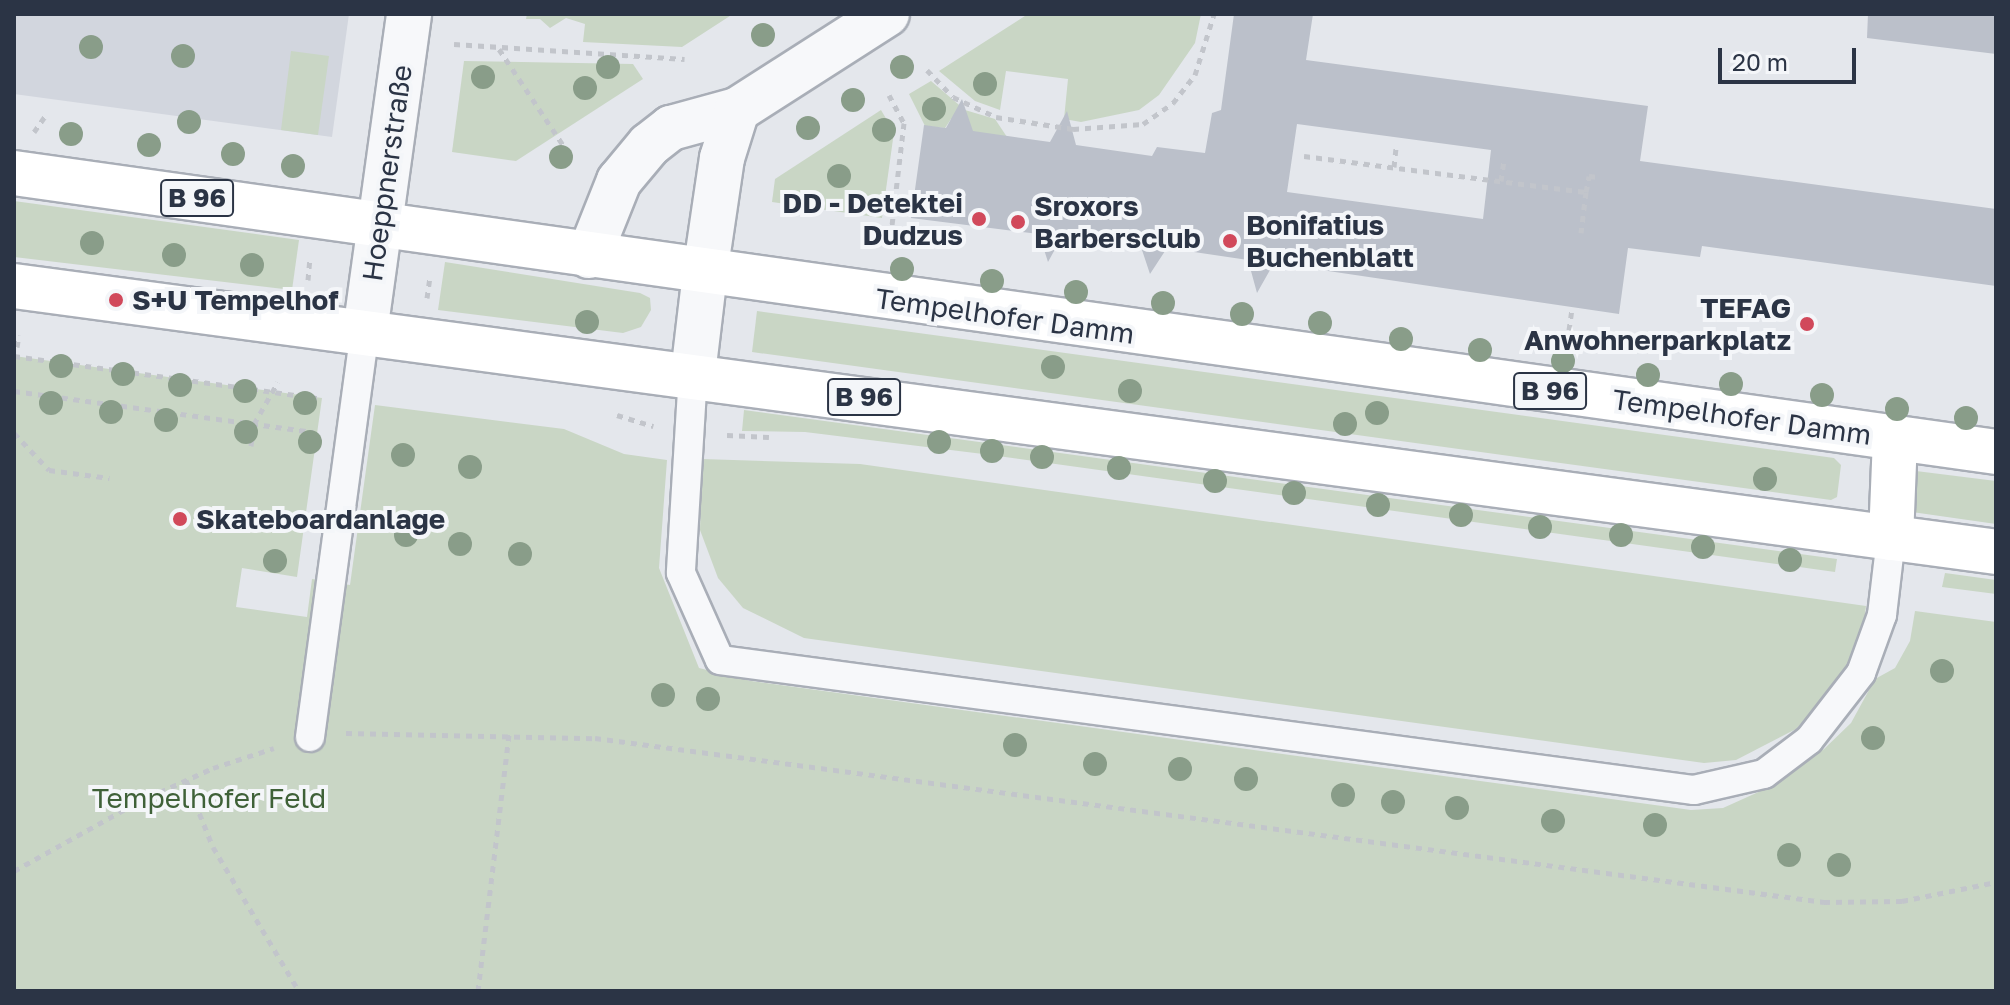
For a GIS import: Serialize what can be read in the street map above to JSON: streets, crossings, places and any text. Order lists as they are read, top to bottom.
{
  "streets": {
    "main road": ["B 96", "Tempelhofer Damm"],
    "street": ["Hoeppnerstraße"]
  },
  "crossings": [
    ["Hoeppnerstraße", "B 96"],
    ["Hoeppnerstraße", "Tempelhofer Damm"]
  ],
  "parks": ["Tempelhofer Feld"],
  "places": [
    "DD - Detektei Dudzus",
    "Sroxors Barbersclub",
    "Bonifatius Buchenblatt",
    "S+U Tempelhof",
    "TEFAG Anwohnerparkplatz",
    "Skateboardanlage"
  ],
  "scale_bar": "20 m"
}
